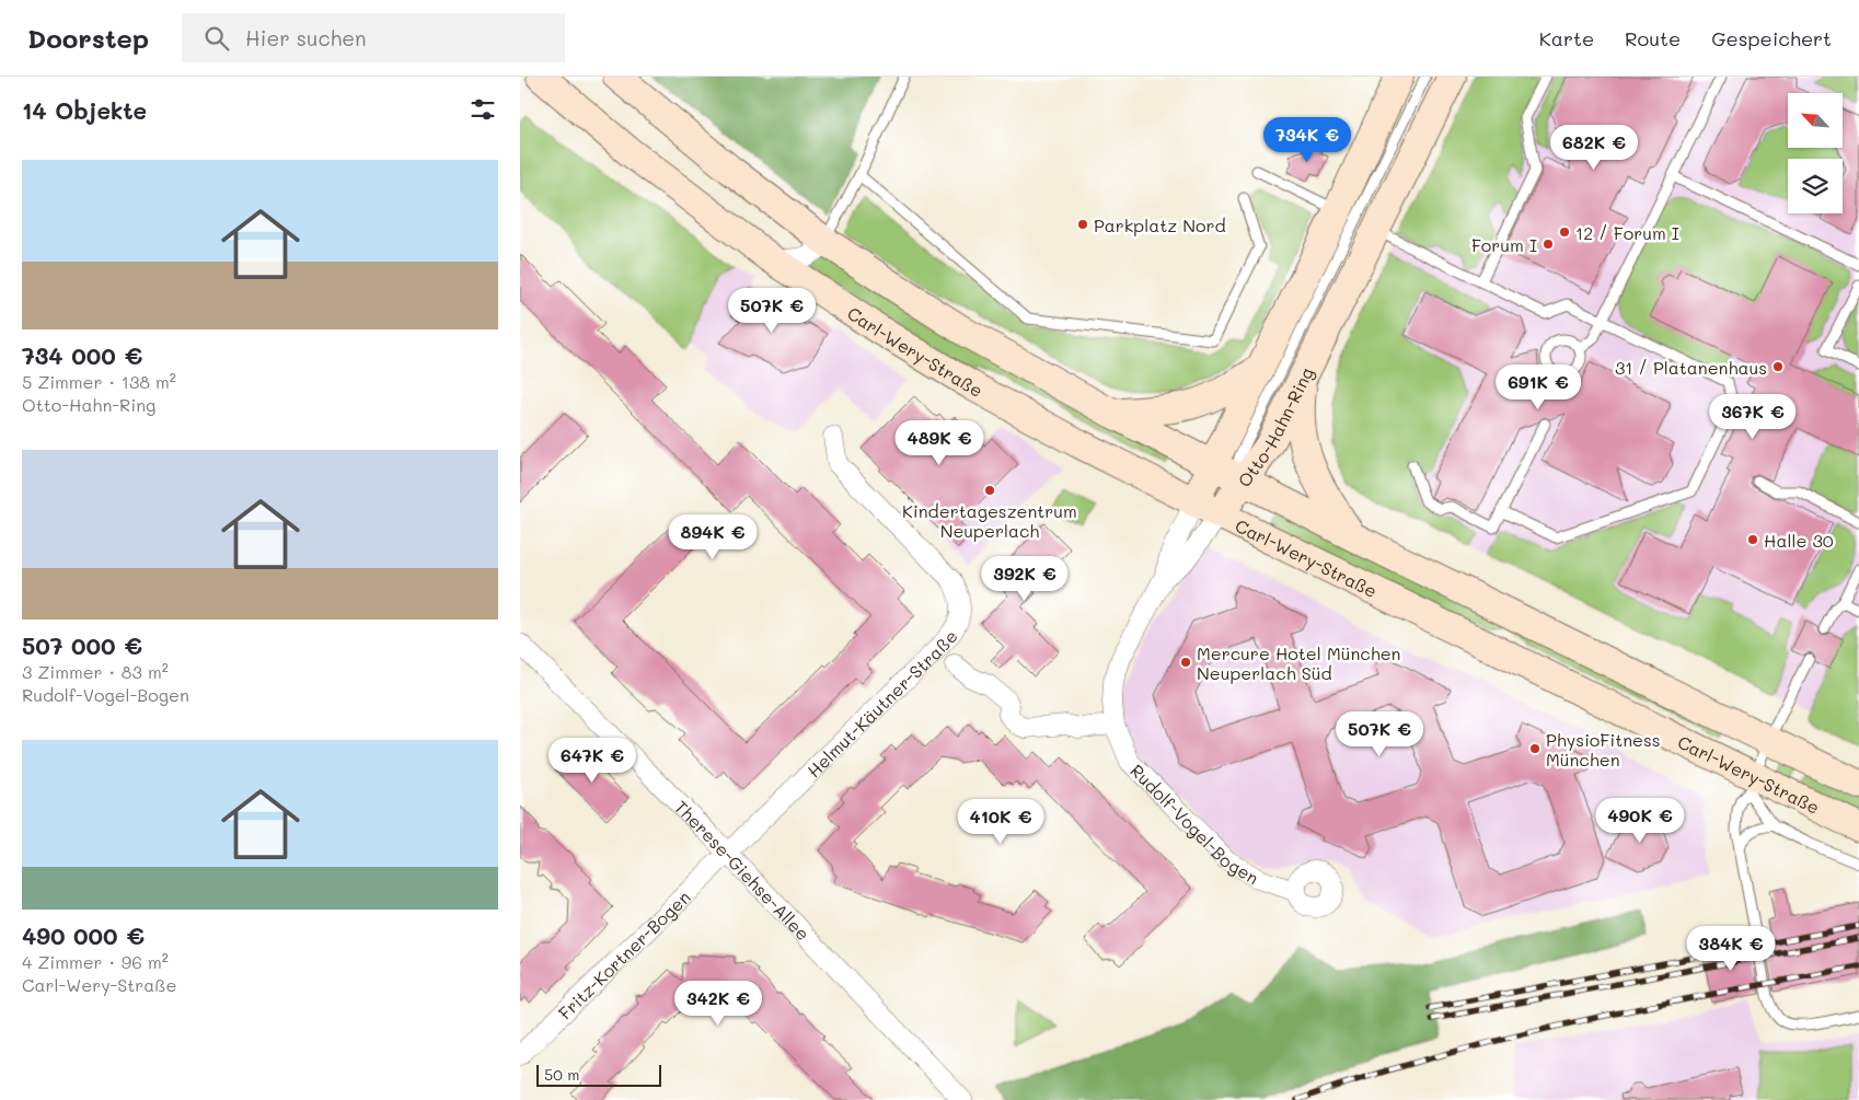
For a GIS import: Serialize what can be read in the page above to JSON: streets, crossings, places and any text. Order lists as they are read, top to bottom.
{
  "streets": {
    "main road": ["Carl-Wery-Straße", "Otto-Hahn-Ring"],
    "street": [
      "Helmut-Käutner-Straße",
      "Rudolf-Vogel-Bogen",
      "Therese-Giehse-Allee",
      "Fritz-Kortner-Bogen"
    ]
  },
  "crossings": [
    ["Carl-Wery-Straße", "Otto-Hahn-Ring"],
    ["Carl-Wery-Straße", "Rudolf-Vogel-Bogen"],
    ["Otto-Hahn-Ring", "Rudolf-Vogel-Bogen"],
    ["Helmut-Käutner-Straße", "Therese-Giehse-Allee"],
    ["Helmut-Käutner-Straße", "Fritz-Kortner-Bogen"],
    ["Therese-Giehse-Allee", "Fritz-Kortner-Bogen"]
  ],
  "places": [
    "Parkplatz Nord",
    "12 / Forum I",
    "Forum I",
    "31 / Platanenhaus",
    "Kindertageszentrum Neuperlach",
    "Halle 30",
    "Mercure Hotel München Neuperlach Süd",
    "PhysioFitness München"
  ],
  "scale_bar": "50 m",
  "north": "top left",
  "page": {
    "header": "Doorstep",
    "search": "Hier suchen",
    "nav": ["Karte", "Route", "Gespeichert"],
    "heading": "14 Objekte",
    "price": [
      "734K €",
      "682K €",
      "507K €",
      "691K €",
      "367K €",
      "489K €",
      "894K €",
      "392K €",
      "507K €",
      "647K €",
      "490K €",
      "410K €",
      "384K €",
      "342K €"
    ],
    "list": [
      {
        "name": "734 000 €",
        "note": "5 Zimmer · 138 m² · Otto-Hahn-Ring"
      },
      {
        "name": "507 000 €",
        "note": "3 Zimmer · 83 m² · Rudolf-Vogel-Bogen"
      },
      {
        "name": "490 000 €",
        "note": "4 Zimmer · 96 m² · Carl-Wery-Straße"
      }
    ],
    "scale": "50 m"
  }
}
